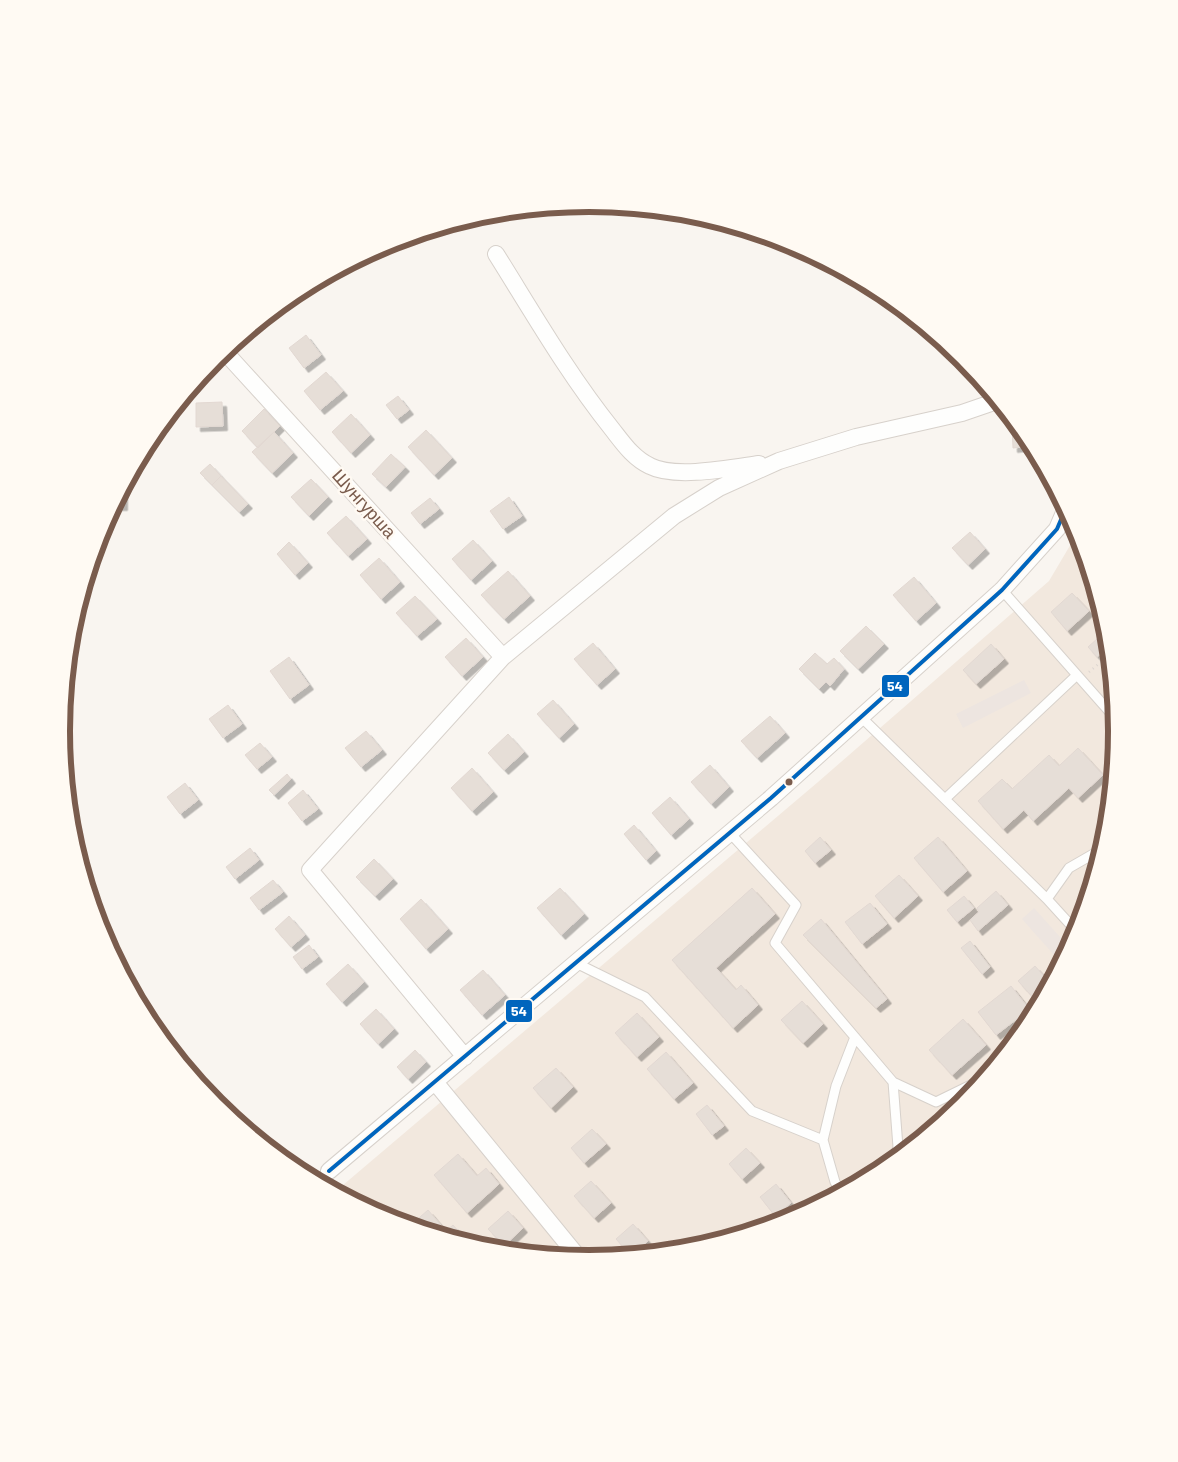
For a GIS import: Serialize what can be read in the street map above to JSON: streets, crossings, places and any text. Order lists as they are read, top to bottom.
{
  "streets": {
    "street": ["Шунгурша"]
  },
  "lines": ["transit line 54"]
}
